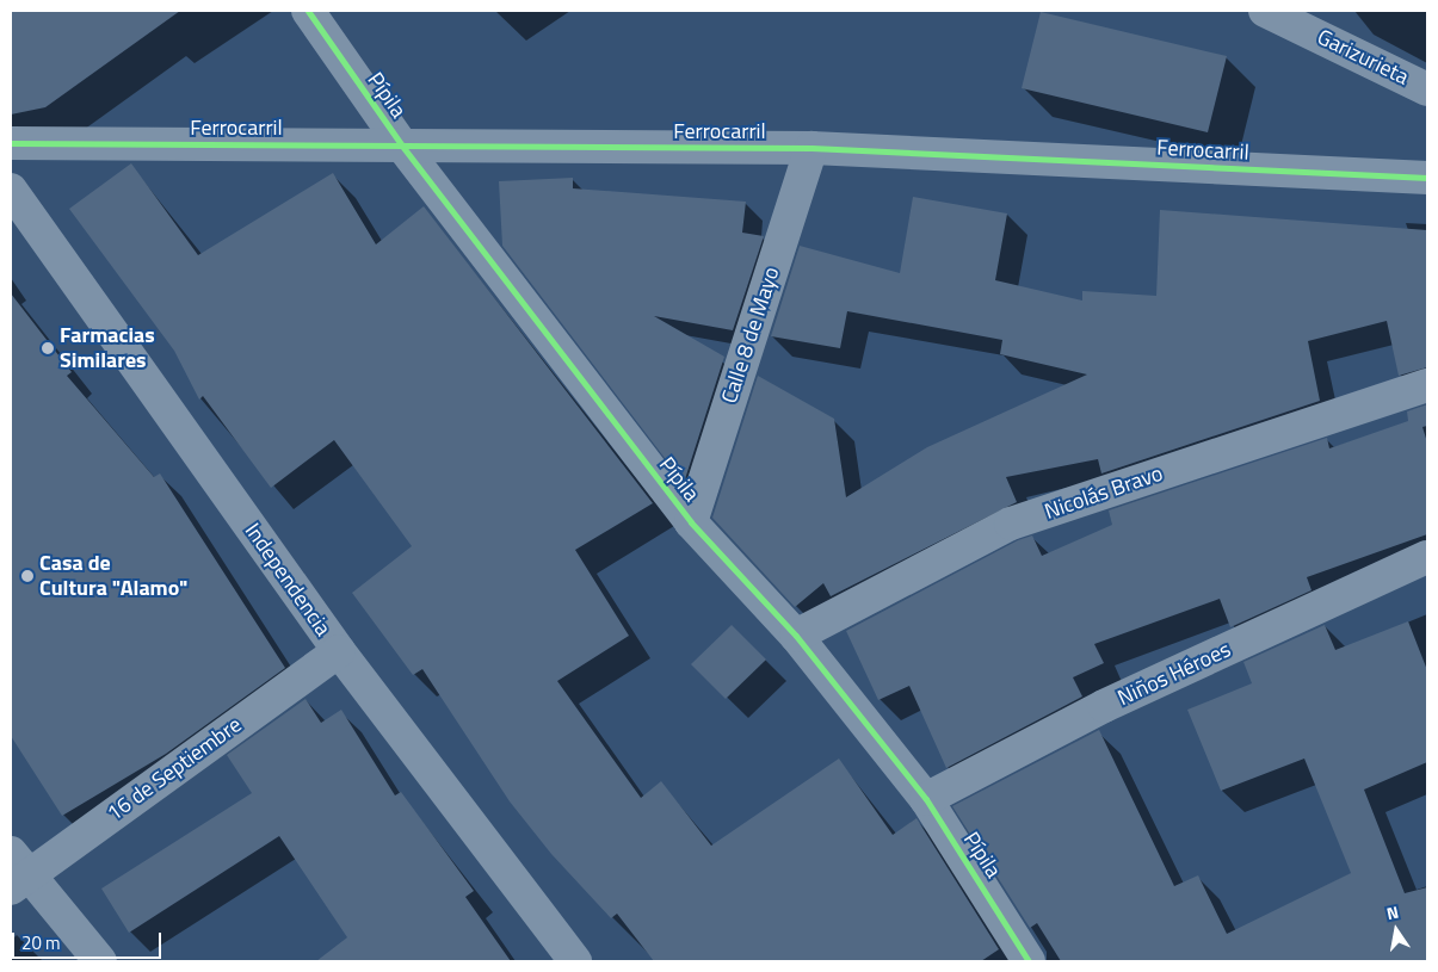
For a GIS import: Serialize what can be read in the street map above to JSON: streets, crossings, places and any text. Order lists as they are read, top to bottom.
{
  "streets": {
    "street": [
      "Garizurieta",
      "Pípila",
      "Ferrocarril",
      "Calle 8 de Mayo",
      "Nicolás Bravo",
      "Independencia",
      "Niños Héroes",
      "16 de Septiembre"
    ]
  },
  "crossings": [
    ["Pípila", "Ferrocarril"],
    ["Pípila", "Calle 8 de Mayo"],
    ["Pípila", "Nicolás Bravo"],
    ["Pípila", "Niños Héroes"],
    ["Ferrocarril", "Calle 8 de Mayo"],
    ["Independencia", "16 de Septiembre"]
  ],
  "places": ["Farmacias Similares", "Casa de Cultura \"Alamo\""],
  "scale_bar": "20 m",
  "north": "top"
}
